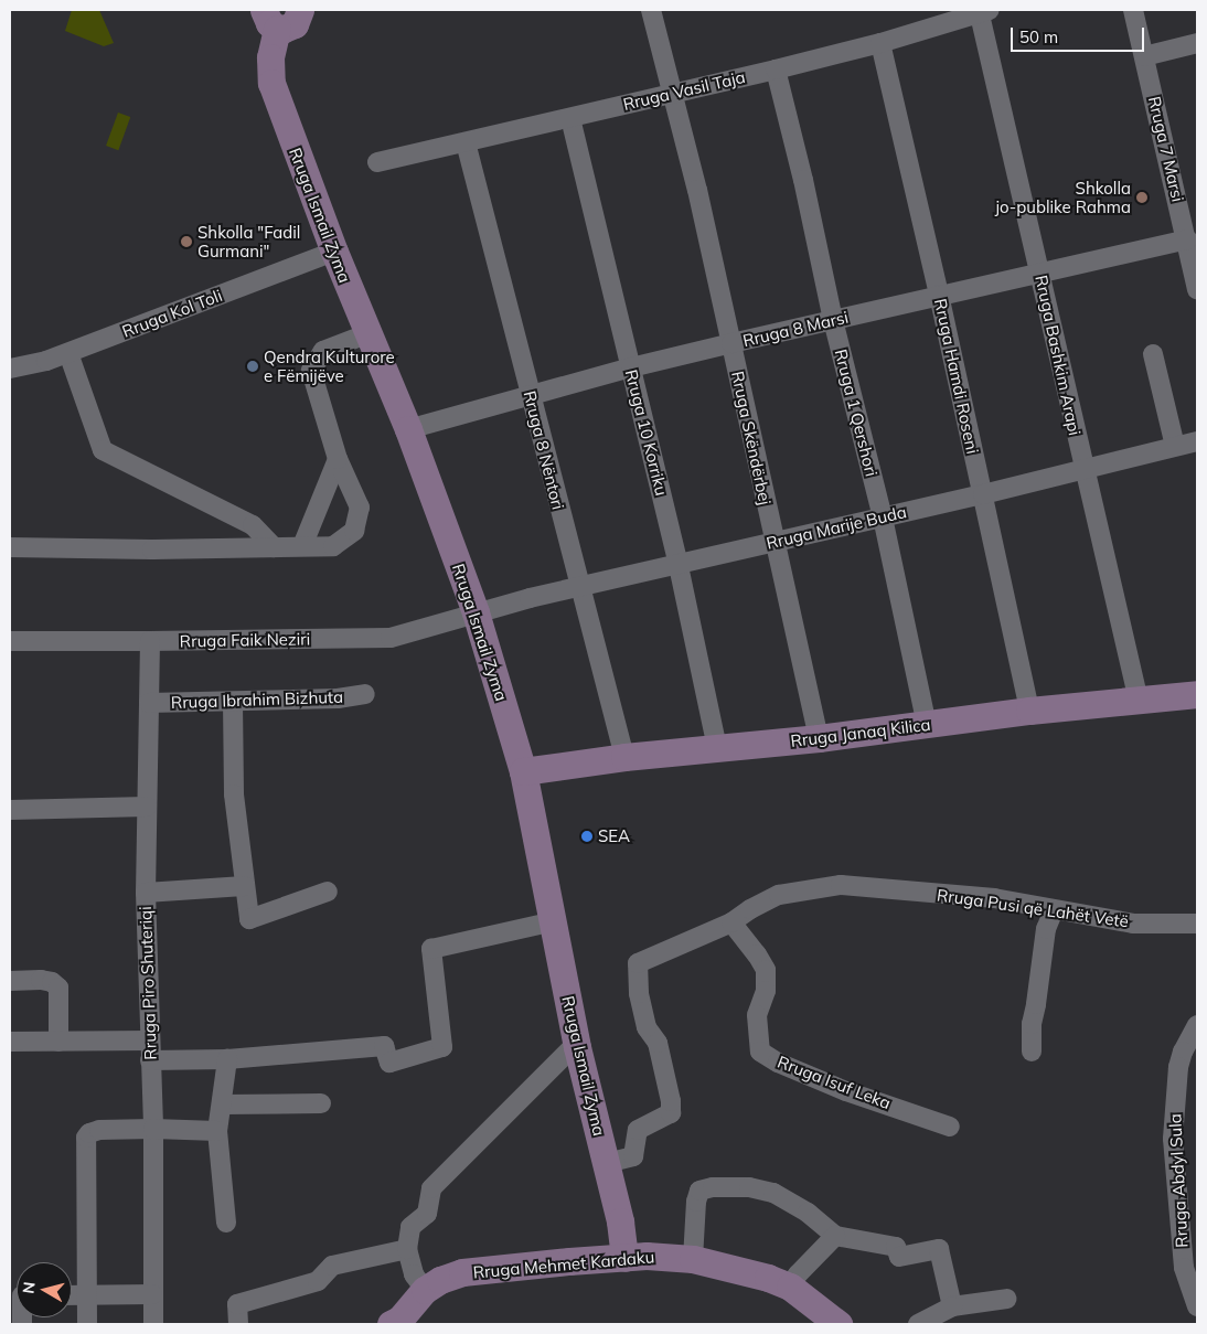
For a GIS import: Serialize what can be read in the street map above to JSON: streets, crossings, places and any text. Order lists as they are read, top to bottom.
{
  "streets": {
    "main road": ["Rruga Ismail Zyma", "Rruga Janaq Kilica", "Rruga Mehmet Kardaku"],
    "street": [
      "Rruga Vasil Taja",
      "Rruga 7 Marsi",
      "Rruga Kol Toli",
      "Rruga 8 Marsi",
      "Rruga Bashkim Arapi",
      "Rruga Hamdi Roseni",
      "Rruga 1 Qershori",
      "Rruga 10 Korriku",
      "Rruga Skëndërbej",
      "Rruga 8 Nëntori",
      "Rruga Marije Buda",
      "Rruga Faik Neziri",
      "Rruga Ibrahim Bizhuta",
      "Rruga Pusi që Lahët Vetë",
      "Rruga Piro Shuteriqi",
      "Rruga Isuf Leka",
      "Rruga Abdyl Sula"
    ]
  },
  "crossings": [
    ["Rruga Vasil Taja", "Rruga Bashkim Arapi"],
    ["Rruga Vasil Taja", "Rruga Hamdi Roseni"],
    ["Rruga Vasil Taja", "Rruga 1 Qershori"],
    ["Rruga Vasil Taja", "Rruga 10 Korriku"],
    ["Rruga Vasil Taja", "Rruga Skëndërbej"],
    ["Rruga Vasil Taja", "Rruga 8 Nëntori"],
    ["Rruga 7 Marsi", "Rruga 8 Marsi"],
    ["Rruga Ismail Zyma", "Rruga Kol Toli"],
    ["Rruga Ismail Zyma", "Rruga 8 Marsi"],
    ["Rruga Ismail Zyma", "Rruga Marije Buda"],
    ["Rruga Ismail Zyma", "Rruga Faik Neziri"],
    ["Rruga Ismail Zyma", "Rruga Janaq Kilica"],
    ["Rruga Ismail Zyma", "Rruga Pusi që Lahët Vetë"],
    ["Rruga Ismail Zyma", "Rruga Mehmet Kardaku"],
    ["Rruga 8 Marsi", "Rruga Bashkim Arapi"],
    ["Rruga 8 Marsi", "Rruga Hamdi Roseni"],
    ["Rruga 8 Marsi", "Rruga 1 Qershori"],
    ["Rruga 8 Marsi", "Rruga 10 Korriku"],
    ["Rruga 8 Marsi", "Rruga Skëndërbej"],
    ["Rruga 8 Marsi", "Rruga 8 Nëntori"],
    ["Rruga Bashkim Arapi", "Rruga Marije Buda"],
    ["Rruga Bashkim Arapi", "Rruga Janaq Kilica"],
    ["Rruga Hamdi Roseni", "Rruga Marije Buda"],
    ["Rruga Hamdi Roseni", "Rruga Janaq Kilica"],
    ["Rruga 1 Qershori", "Rruga Marije Buda"],
    ["Rruga 1 Qershori", "Rruga Janaq Kilica"],
    ["Rruga 10 Korriku", "Rruga Marije Buda"],
    ["Rruga 10 Korriku", "Rruga Janaq Kilica"],
    ["Rruga Skëndërbej", "Rruga Marije Buda"],
    ["Rruga Skëndërbej", "Rruga Janaq Kilica"],
    ["Rruga 8 Nëntori", "Rruga Marije Buda"],
    ["Rruga 8 Nëntori", "Rruga Janaq Kilica"],
    ["Rruga Marije Buda", "Rruga Faik Neziri"],
    ["Rruga Faik Neziri", "Rruga Piro Shuteriqi"],
    ["Rruga Ibrahim Bizhuta", "Rruga Piro Shuteriqi"],
    ["Rruga Pusi që Lahët Vetë", "Rruga Isuf Leka"]
  ],
  "places": [
    "Shkolla jo-publike Rahma",
    "Shkolla \"Fadil Gurmani\"",
    "Qendra Kulturore e Fëmijëve",
    "SEA"
  ],
  "scale_bar": "50 m",
  "north": "left"
}
